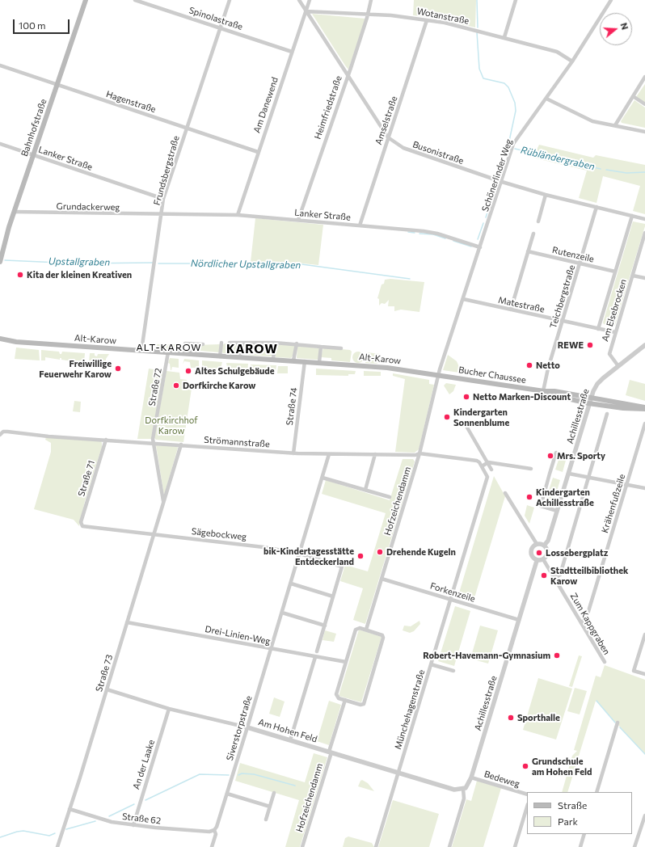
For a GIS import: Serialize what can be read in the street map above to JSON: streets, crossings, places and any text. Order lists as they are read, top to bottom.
{
  "streets": {
    "main road": ["Bahnhofstraße", "Alt-Karow", "Bucher Chaussee"],
    "street": [
      "Wotanstraße",
      "Spinolastraße",
      "Hagenstraße",
      "Am Danewend",
      "Heimfriedstraße",
      "Amselstraße",
      "Busonistraße",
      "Lanker Straße",
      "Frundsbergstraße",
      "Schönerlinder Weg",
      "Grundackerweg",
      "Rutenzeile",
      "Teichbergstraße",
      "Matestraße",
      "Am Elsebrocken",
      "Straße 72",
      "Straße 74",
      "Achillesstraße",
      "Strömannstraße",
      "Straße 71",
      "Hofzeichendamm",
      "Krähenfußzeile",
      "Sägebockweg",
      "Forkenzeile",
      "Zum Kappgraben",
      "Drei-Linien-Weg",
      "Straße 73",
      "Münchehagenstraße",
      "Siverstorpstraße",
      "Am Hohen Feld",
      "An der Laake",
      "Bedeweg",
      "Straße 62"
    ]
  },
  "crossings": [
    ["Wotanstraße", "Am Danewend"],
    ["Wotanstraße", "Heimfriedstraße"],
    ["Wotanstraße", "Amselstraße"],
    ["Wotanstraße", "Busonistraße"],
    ["Wotanstraße", "Schönerlinder Weg"],
    ["Spinolastraße", "Am Danewend"],
    ["Spinolastraße", "Frundsbergstraße"],
    ["Hagenstraße", "Am Danewend"],
    ["Hagenstraße", "Bahnhofstraße"],
    ["Hagenstraße", "Frundsbergstraße"],
    ["Am Danewend", "Busonistraße"],
    ["Am Danewend", "Lanker Straße"],
    ["Heimfriedstraße", "Busonistraße"],
    ["Heimfriedstraße", "Lanker Straße"],
    ["Amselstraße", "Busonistraße"],
    ["Amselstraße", "Lanker Straße"],
    ["Bahnhofstraße", "Lanker Straße"],
    ["Bahnhofstraße", "Grundackerweg"],
    ["Busonistraße", "Schönerlinder Weg"],
    ["Busonistraße", "Teichbergstraße"],
    ["Lanker Straße", "Frundsbergstraße"],
    ["Lanker Straße", "Schönerlinder Weg"],
    ["Lanker Straße", "Grundackerweg"],
    ["Frundsbergstraße", "Grundackerweg"],
    ["Frundsbergstraße", "Alt-Karow"],
    ["Schönerlinder Weg", "Matestraße"],
    ["Schönerlinder Weg", "Alt-Karow"],
    ["Schönerlinder Weg", "Bucher Chaussee"],
    ["Schönerlinder Weg", "Hofzeichendamm"],
    ["Rutenzeile", "Teichbergstraße"],
    ["Teichbergstraße", "Matestraße"],
    ["Teichbergstraße", "Bucher Chaussee"],
    ["Matestraße", "Am Elsebrocken"],
    ["Am Elsebrocken", "Achillesstraße"],
    ["Alt-Karow", "Bucher Chaussee"],
    ["Alt-Karow", "Straße 72"],
    ["Alt-Karow", "Straße 74"],
    ["Alt-Karow", "Hofzeichendamm"],
    ["Bucher Chaussee", "Achillesstraße"],
    ["Bucher Chaussee", "Hofzeichendamm"],
    ["Straße 72", "Strömannstraße"],
    ["Straße 72", "Straße 73"],
    ["Straße 74", "Strömannstraße"],
    ["Achillesstraße", "Forkenzeile"],
    ["Achillesstraße", "Zum Kappgraben"],
    ["Achillesstraße", "Am Hohen Feld"],
    ["Achillesstraße", "Bedeweg"],
    ["Strömannstraße", "Straße 71"],
    ["Strömannstraße", "Hofzeichendamm"],
    ["Strömannstraße", "Straße 73"],
    ["Strömannstraße", "Münchehagenstraße"],
    ["Strömannstraße", "Siverstorpstraße"],
    ["Straße 71", "Sägebockweg"],
    ["Hofzeichendamm", "Forkenzeile"],
    ["Hofzeichendamm", "Am Hohen Feld"],
    ["Krähenfußzeile", "Zum Kappgraben"],
    ["Sägebockweg", "Straße 73"],
    ["Sägebockweg", "Siverstorpstraße"],
    ["Forkenzeile", "Münchehagenstraße"],
    ["Drei-Linien-Weg", "Straße 73"],
    ["Drei-Linien-Weg", "Siverstorpstraße"],
    ["Straße 73", "Am Hohen Feld"],
    ["Straße 73", "Straße 62"],
    ["Münchehagenstraße", "Am Hohen Feld"],
    ["Siverstorpstraße", "Am Hohen Feld"],
    ["Siverstorpstraße", "Straße 62"],
    ["Am Hohen Feld", "An der Laake"],
    ["An der Laake", "Straße 62"]
  ],
  "districts": ["ALT-KAROW", "KAROW"],
  "water": ["Rübländergraben", "Upstallgraben", "Nördlicher Upstallgraben"],
  "parks": ["Dorfkirchhof Karow"],
  "places": [
    "Kita der kleinen Kreativen",
    "REWE",
    "Netto",
    "Freiwillige Feuerwehr Karow",
    "Altes Schulgebäude",
    "Dorfkirche Karow",
    "Netto Marken-Discount",
    "Kindergarten Sonnenblume",
    "Mrs. Sporty",
    "Kindergarten Achillesstraße",
    "Drehende Kugeln",
    "Lossebergplatz",
    "bik-Kindertagesstätte Entdeckerland",
    "Stadtteilbibliothek Karow",
    "Robert-Havemann-Gymnasium",
    "Sporthalle",
    "Grundschule am Hohen Feld"
  ],
  "legend": ["Straße", "Park"],
  "scale_bar": "100 m",
  "north": "right"
}
